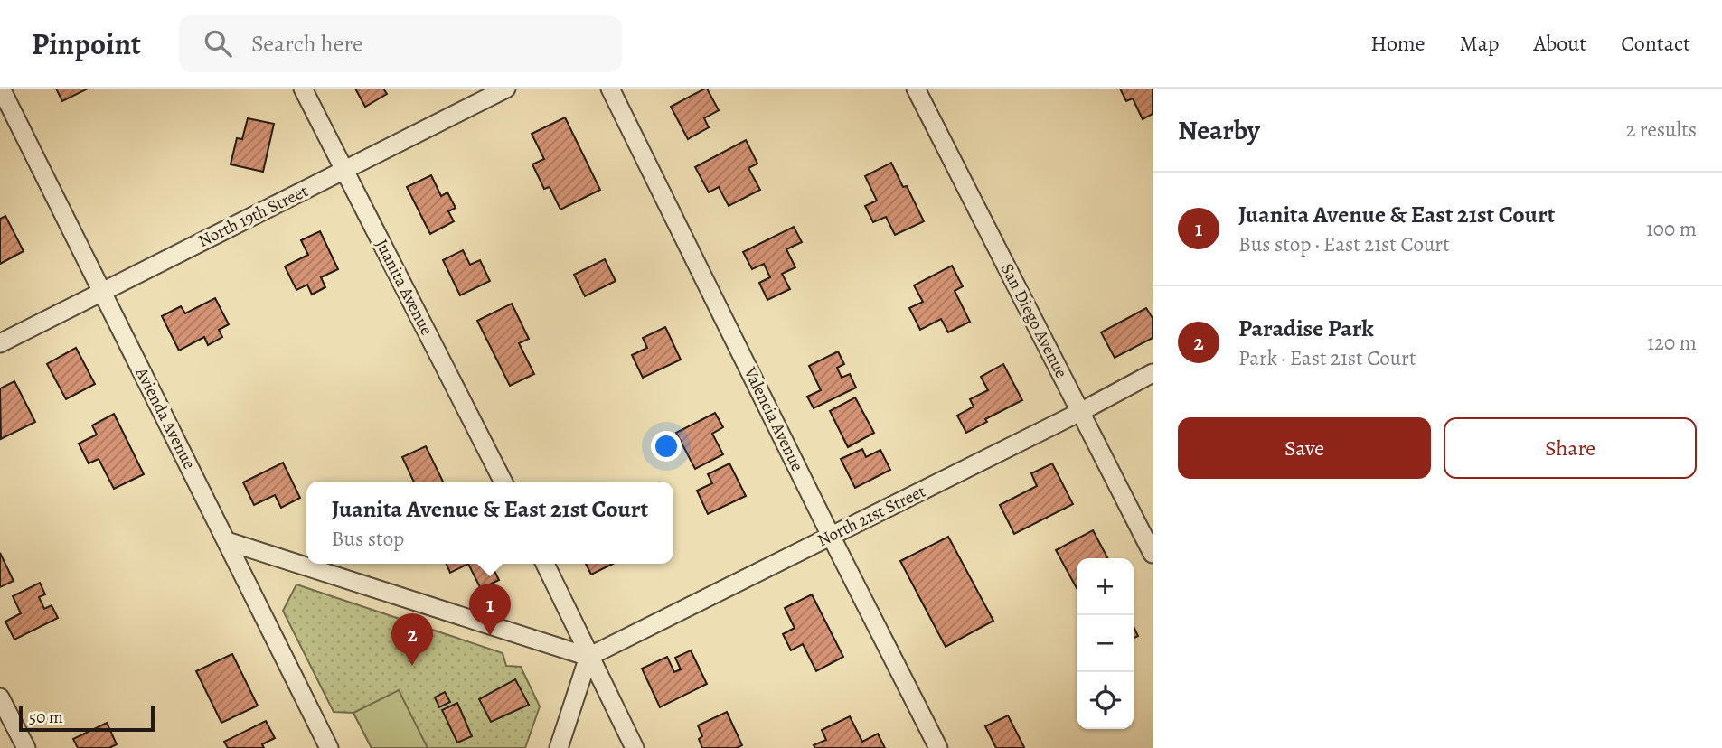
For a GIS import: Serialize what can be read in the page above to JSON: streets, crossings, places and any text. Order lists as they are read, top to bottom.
{
  "streets": {
    "street": [
      "North 19th Street",
      "Juanita Avenue",
      "San Diego Avenue",
      "Avienda Avenue",
      "Valencia Avenue",
      "North 21st Street"
    ]
  },
  "crossings": [
    ["North 19th Street", "Juanita Avenue"],
    ["North 19th Street", "Avienda Avenue"],
    ["San Diego Avenue", "North 21st Street"],
    ["Valencia Avenue", "North 21st Street"]
  ],
  "scale_bar": "50 m",
  "page": {
    "header": "Pinpoint",
    "search": "Search here",
    "nav": [
      "Home",
      "Map",
      "About",
      "Contact"
    ],
    "heading": ["Nearby", "2 results"],
    "list": [
      {
        "mark": "1",
        "name": "Juanita Avenue & East 21st Court",
        "note": "Bus stop · East 21st Court",
        "value": "100 m"
      },
      {
        "mark": "2",
        "name": "Paradise Park",
        "note": "Park · East 21st Court",
        "value": "120 m"
      }
    ],
    "buttons": ["Save", "Share"],
    "popup": ["Juanita Avenue & East 21st Court", "Bus stop"],
    "map_buttons": ["+", "−"],
    "pins": ["1", "2"],
    "scale": "50 m"
  }
}
